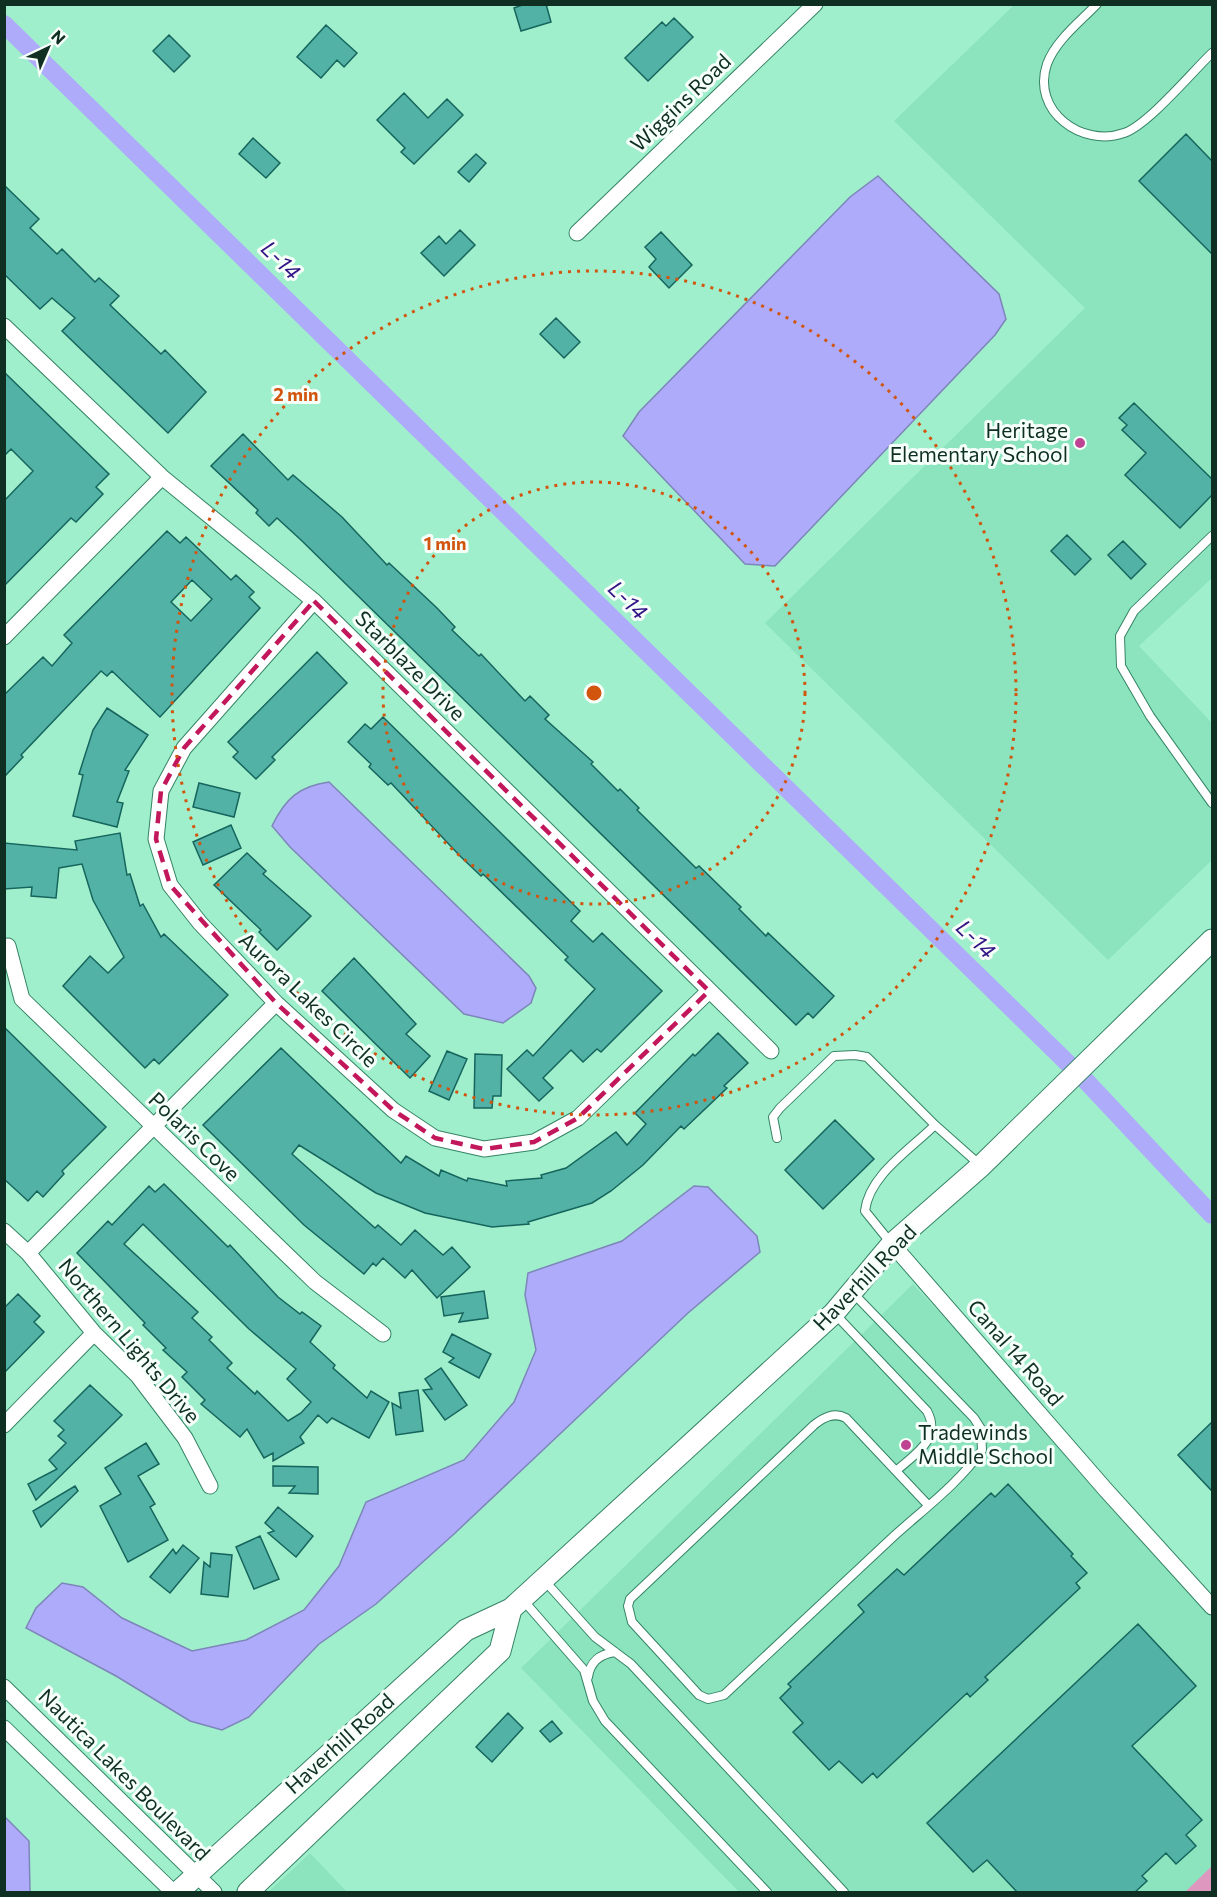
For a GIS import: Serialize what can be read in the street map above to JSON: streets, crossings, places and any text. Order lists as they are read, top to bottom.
{
  "streets": {
    "street": [
      "Wiggins Road",
      "Starblaze Drive",
      "Aurora Lakes Circle",
      "Polaris Cove",
      "Haverhill Road",
      "Northern Lights Drive",
      "Canal 14 Road",
      "Nautica Lakes Boulevard"
    ]
  },
  "crossings": [
    ["Starblaze Drive", "Aurora Lakes Circle"],
    ["Haverhill Road", "Canal 14 Road"],
    ["Haverhill Road", "Nautica Lakes Boulevard"]
  ],
  "water": ["L-14"],
  "places": ["Heritage Elementary School", "Tradewinds Middle School"],
  "north": "top right",
  "rings": ["2 min", "1 min"]
}
